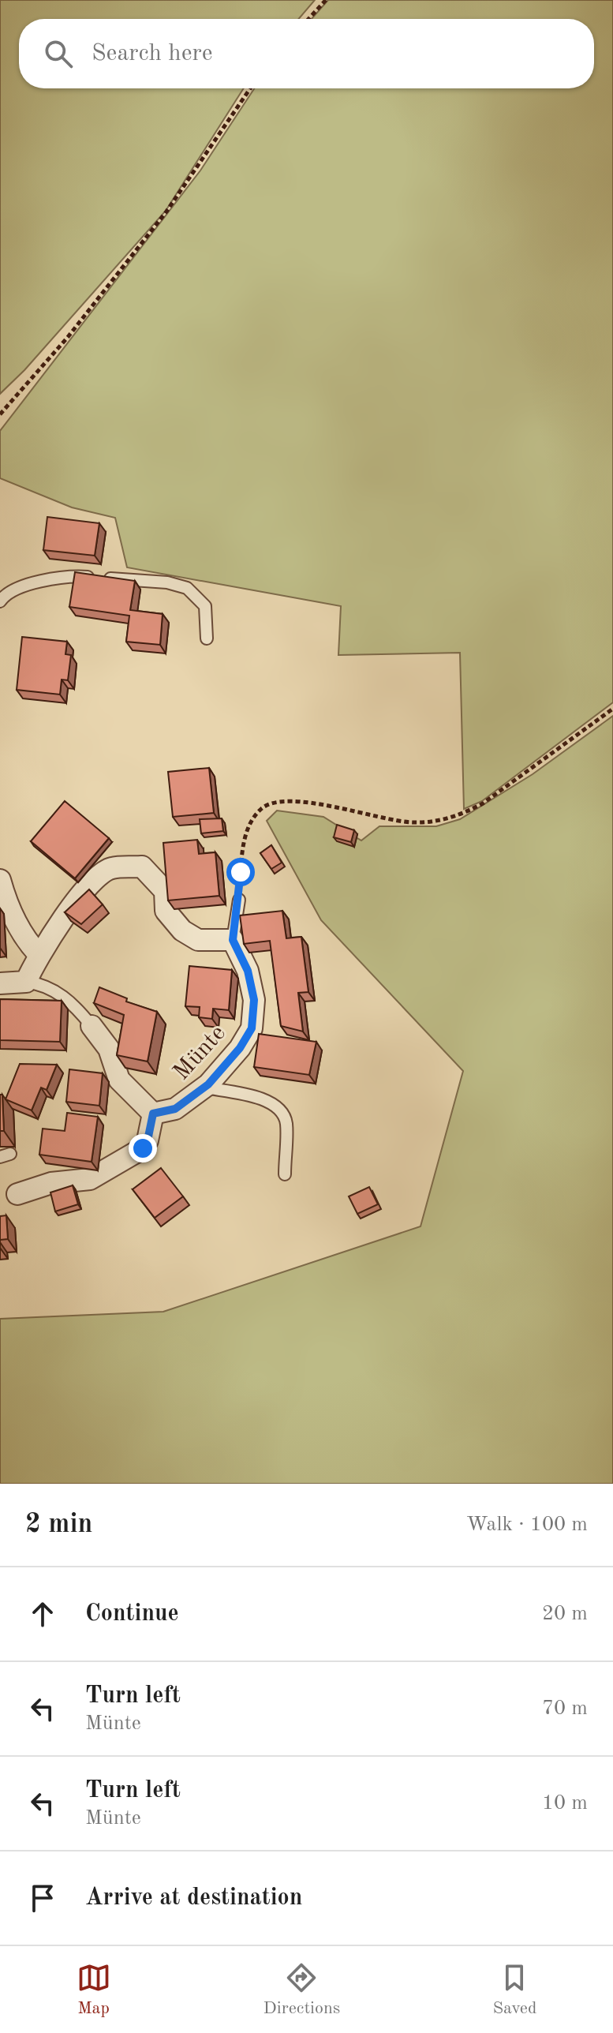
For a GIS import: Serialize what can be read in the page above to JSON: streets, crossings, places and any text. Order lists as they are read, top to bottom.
{
  "streets": {
    "street": ["Münte"]
  },
  "page": {
    "search": "Search here",
    "heading": ["2 min", "Walk · 100 m"],
    "list": [
      ["Continue", "20 m"],
      ["Turn left", "Münte", "70 m"],
      ["Turn left", "Münte", "10 m"],
      "Arrive at destination"
    ],
    "nav": ["Map", "Directions", "Saved"]
  }
}
